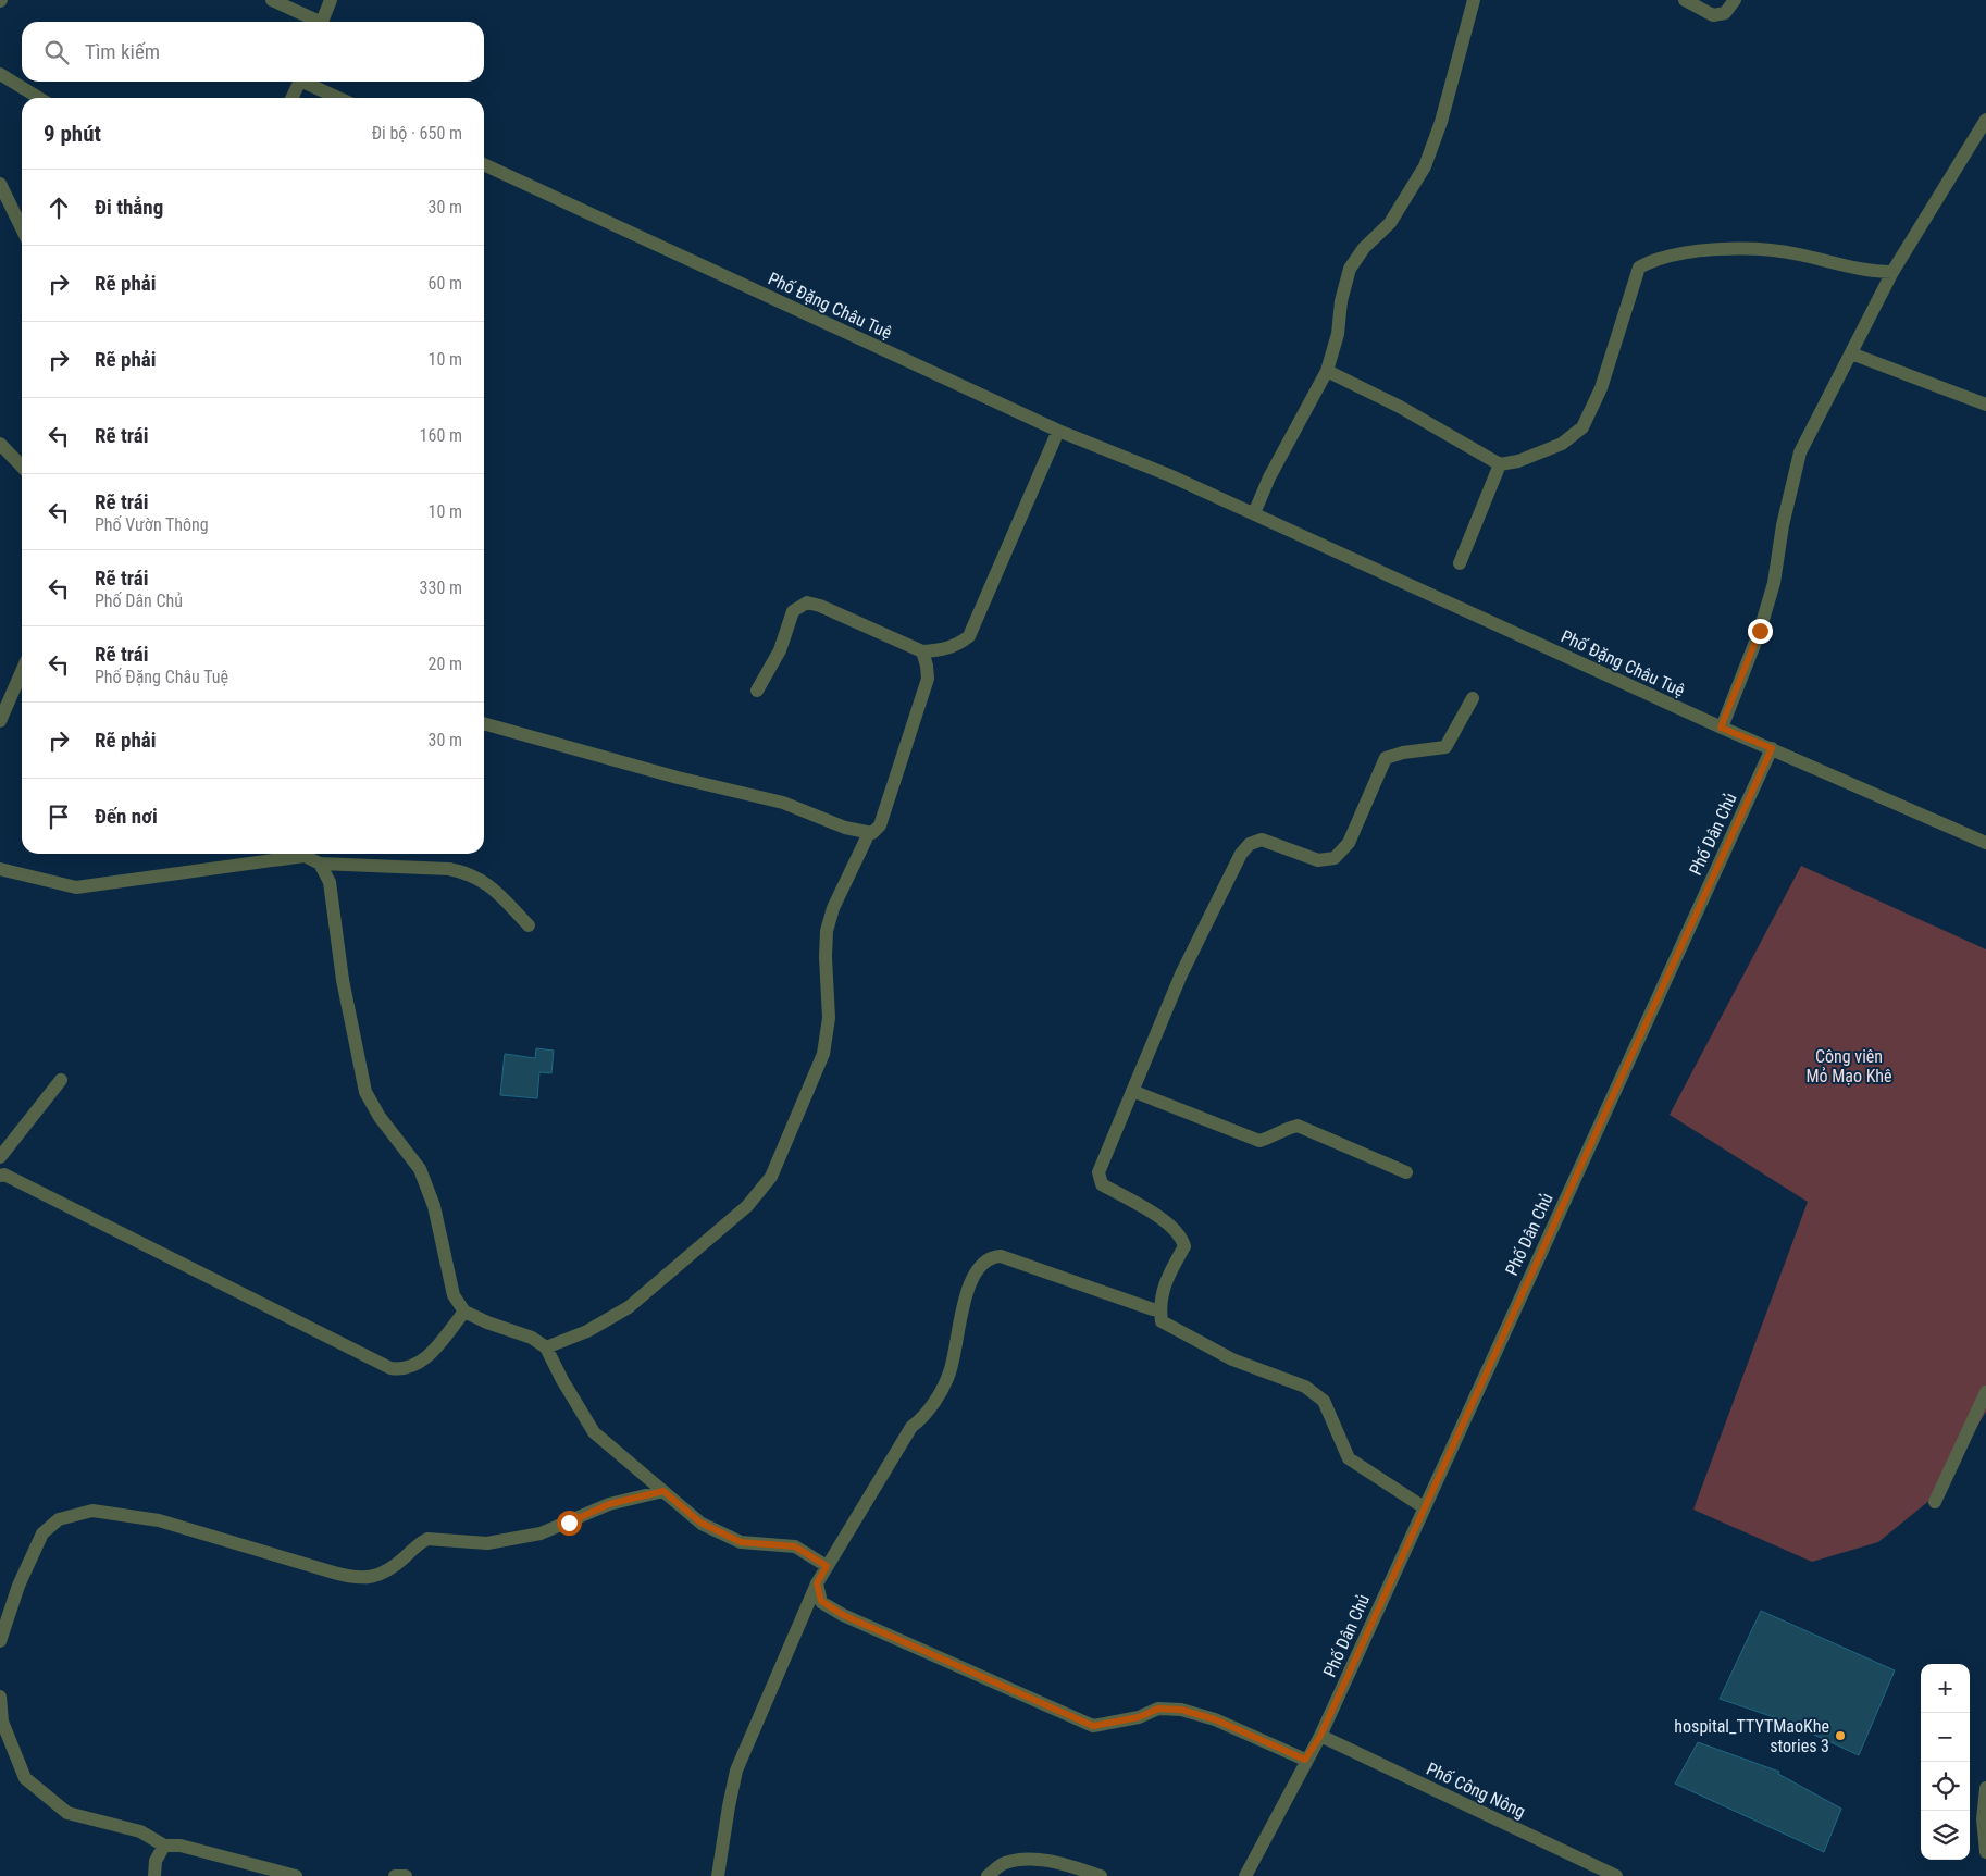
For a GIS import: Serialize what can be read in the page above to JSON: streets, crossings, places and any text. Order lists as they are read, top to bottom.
{
  "streets": {
    "street": ["Phố Đặng Châu Tuệ", "Phố Dân Chủ", "Phố Công Nông"]
  },
  "crossings": [
    ["Phố Đặng Châu Tuệ", "Phố Dân Chủ"],
    ["Phố Dân Chủ", "Phố Công Nông"]
  ],
  "parks": ["Công viên Mỏ Mạo Khê"],
  "places": ["hospital_TTYTMaoKhe stories 3"],
  "page": {
    "search": "Tìm kiếm",
    "heading": ["9 phút", "Đi bộ · 650 m"],
    "list": [
      ["Đi thẳng", "30 m"],
      ["Rẽ phải", "60 m"],
      ["Rẽ phải", "10 m"],
      ["Rẽ trái", "160 m"],
      ["Rẽ trái", "Phố Vườn Thông", "10 m"],
      ["Rẽ trái", "Phố Dân Chủ", "330 m"],
      ["Rẽ trái", "Phố Đặng Châu Tuệ", "20 m"],
      ["Rẽ phải", "30 m"],
      "Đến nơi"
    ],
    "map_buttons": ["+", "−"]
  }
}
